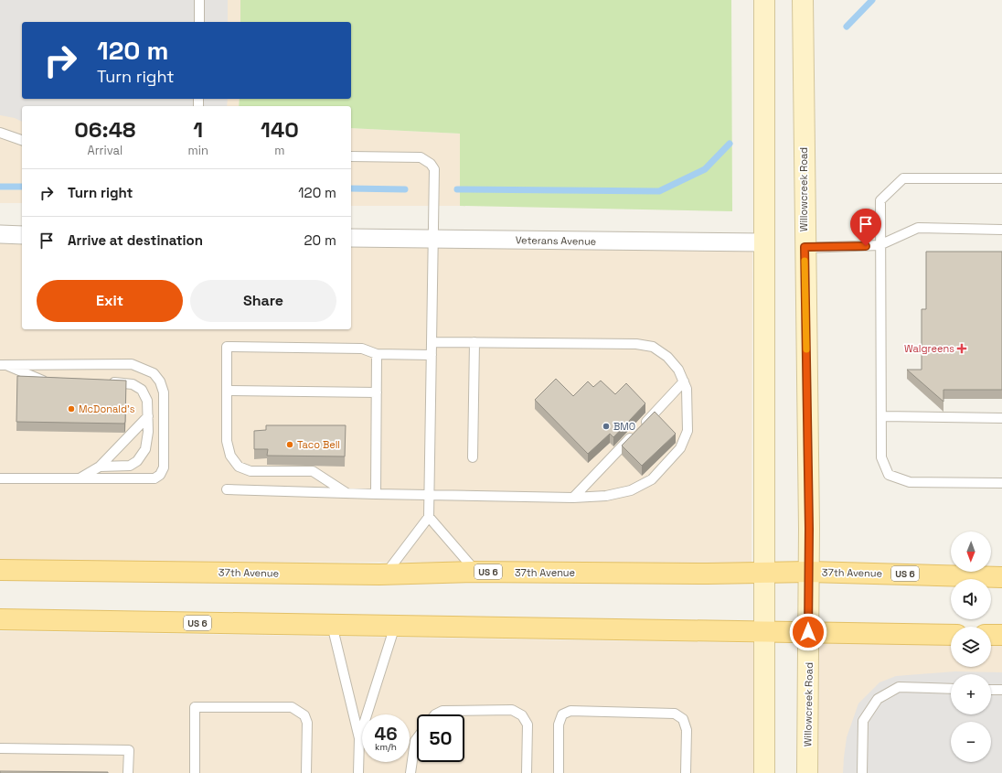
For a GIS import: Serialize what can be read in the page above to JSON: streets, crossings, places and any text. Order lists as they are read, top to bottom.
{
  "streets": {
    "main road": ["US 6", "37th Avenue"],
    "street": ["Willowcreek Road", "Veterans Avenue"]
  },
  "crossings": [
    ["Willowcreek Road", "US 6"],
    ["Willowcreek Road", "37th Avenue"]
  ],
  "places": {
    "health": ["Walgreens"],
    "other": ["McDonald's", "BMO", "Taco Bell"]
  },
  "north": "bottom",
  "page": {
    "turn": ["120 m", "Turn right"],
    "eta": [
      "06:48",
      "Arrival",
      "1",
      "min",
      "140",
      "m"
    ],
    "list": [
      {
        "name": "Turn right",
        "value": "120 m"
      },
      {
        "name": "Arrive at destination",
        "value": "20 m"
      }
    ],
    "buttons": ["Exit", "Share"],
    "map_buttons": ["+", "−"],
    "speed": "46 km/h",
    "limit": "50"
  }
}
